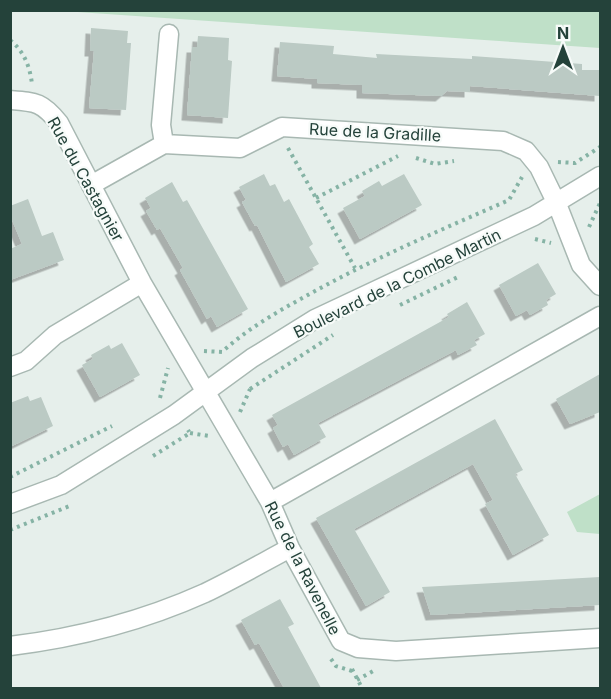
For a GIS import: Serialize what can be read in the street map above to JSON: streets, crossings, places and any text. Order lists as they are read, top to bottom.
{
  "streets": {
    "street": [
      "Rue de la Gradille",
      "Rue du Castagnier",
      "Boulevard de la Combe Martin",
      "Rue de la Ravenelle"
    ]
  },
  "crossings": [
    ["Rue de la Gradille", "Boulevard de la Combe Martin"],
    ["Rue du Castagnier", "Boulevard de la Combe Martin"],
    ["Rue du Castagnier", "Rue de la Ravenelle"],
    ["Boulevard de la Combe Martin", "Rue de la Ravenelle"]
  ],
  "north": "top"
}
